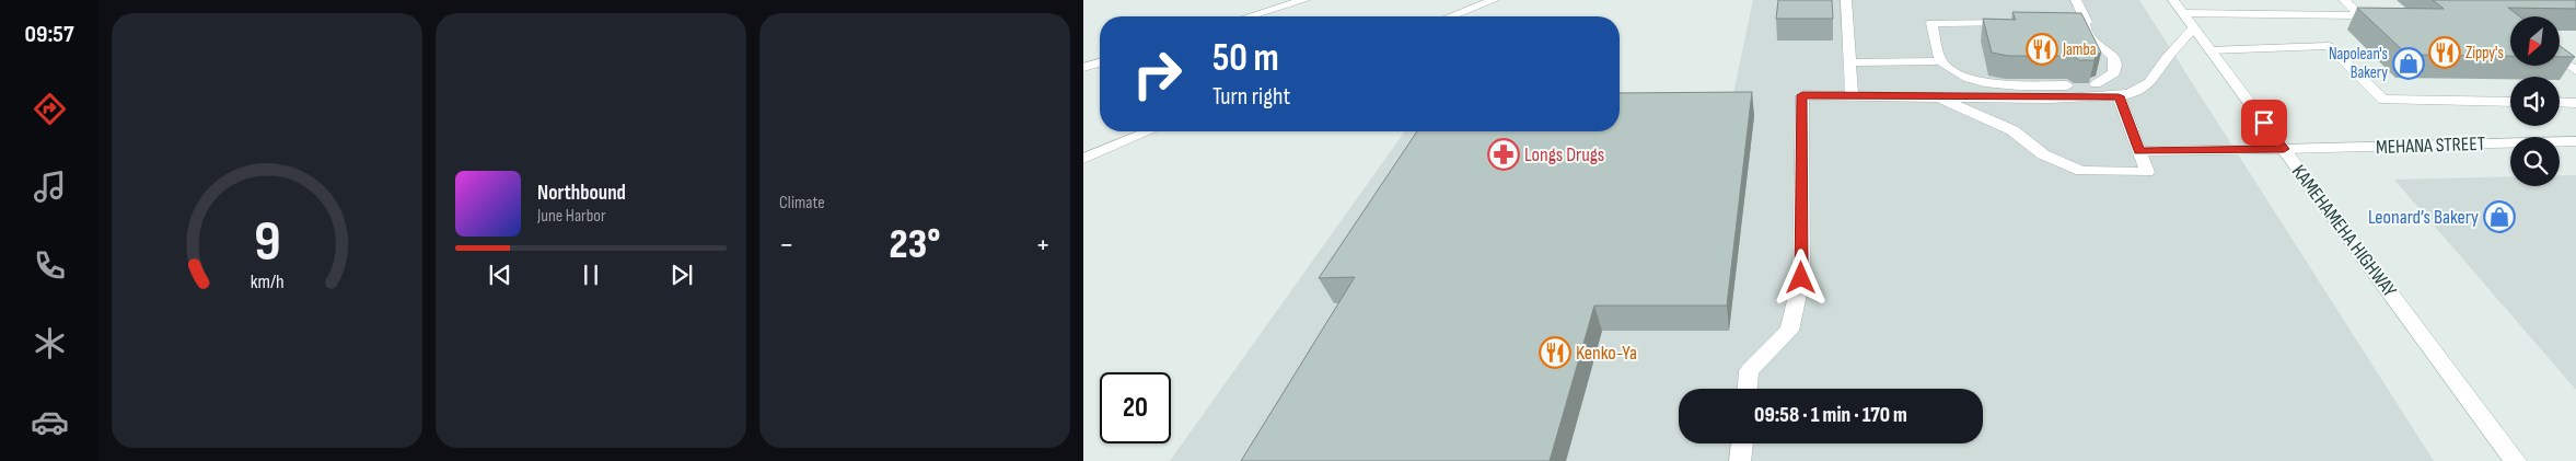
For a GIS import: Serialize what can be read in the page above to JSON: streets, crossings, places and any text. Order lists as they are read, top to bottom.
{
  "streets": {
    "main road": ["MEHANA STREET", "KAMEHAMEHA HIGHWAY"]
  },
  "crossings": [
    ["MEHANA STREET", "KAMEHAMEHA HIGHWAY"]
  ],
  "places": {
    "restaurant": ["Jamba", "Zippy's", "Kenko-Ya"],
    "shop": ["Napolean's Bakery", "Leonard’s Bakery"],
    "pharmacy": ["Longs Drugs"]
  },
  "north": "bottom left",
  "page": {
    "tabs": "09:57",
    "tile": "Climate",
    "turn": ["50 m", "Turn right"],
    "song": ["Northbound", "June Harbor"],
    "heat": ["−", "23°", "+"],
    "limit": "20",
    "trip": "09:58 · 1 min · 170 m",
    "gauge": ["9", "km/h"]
  }
}
